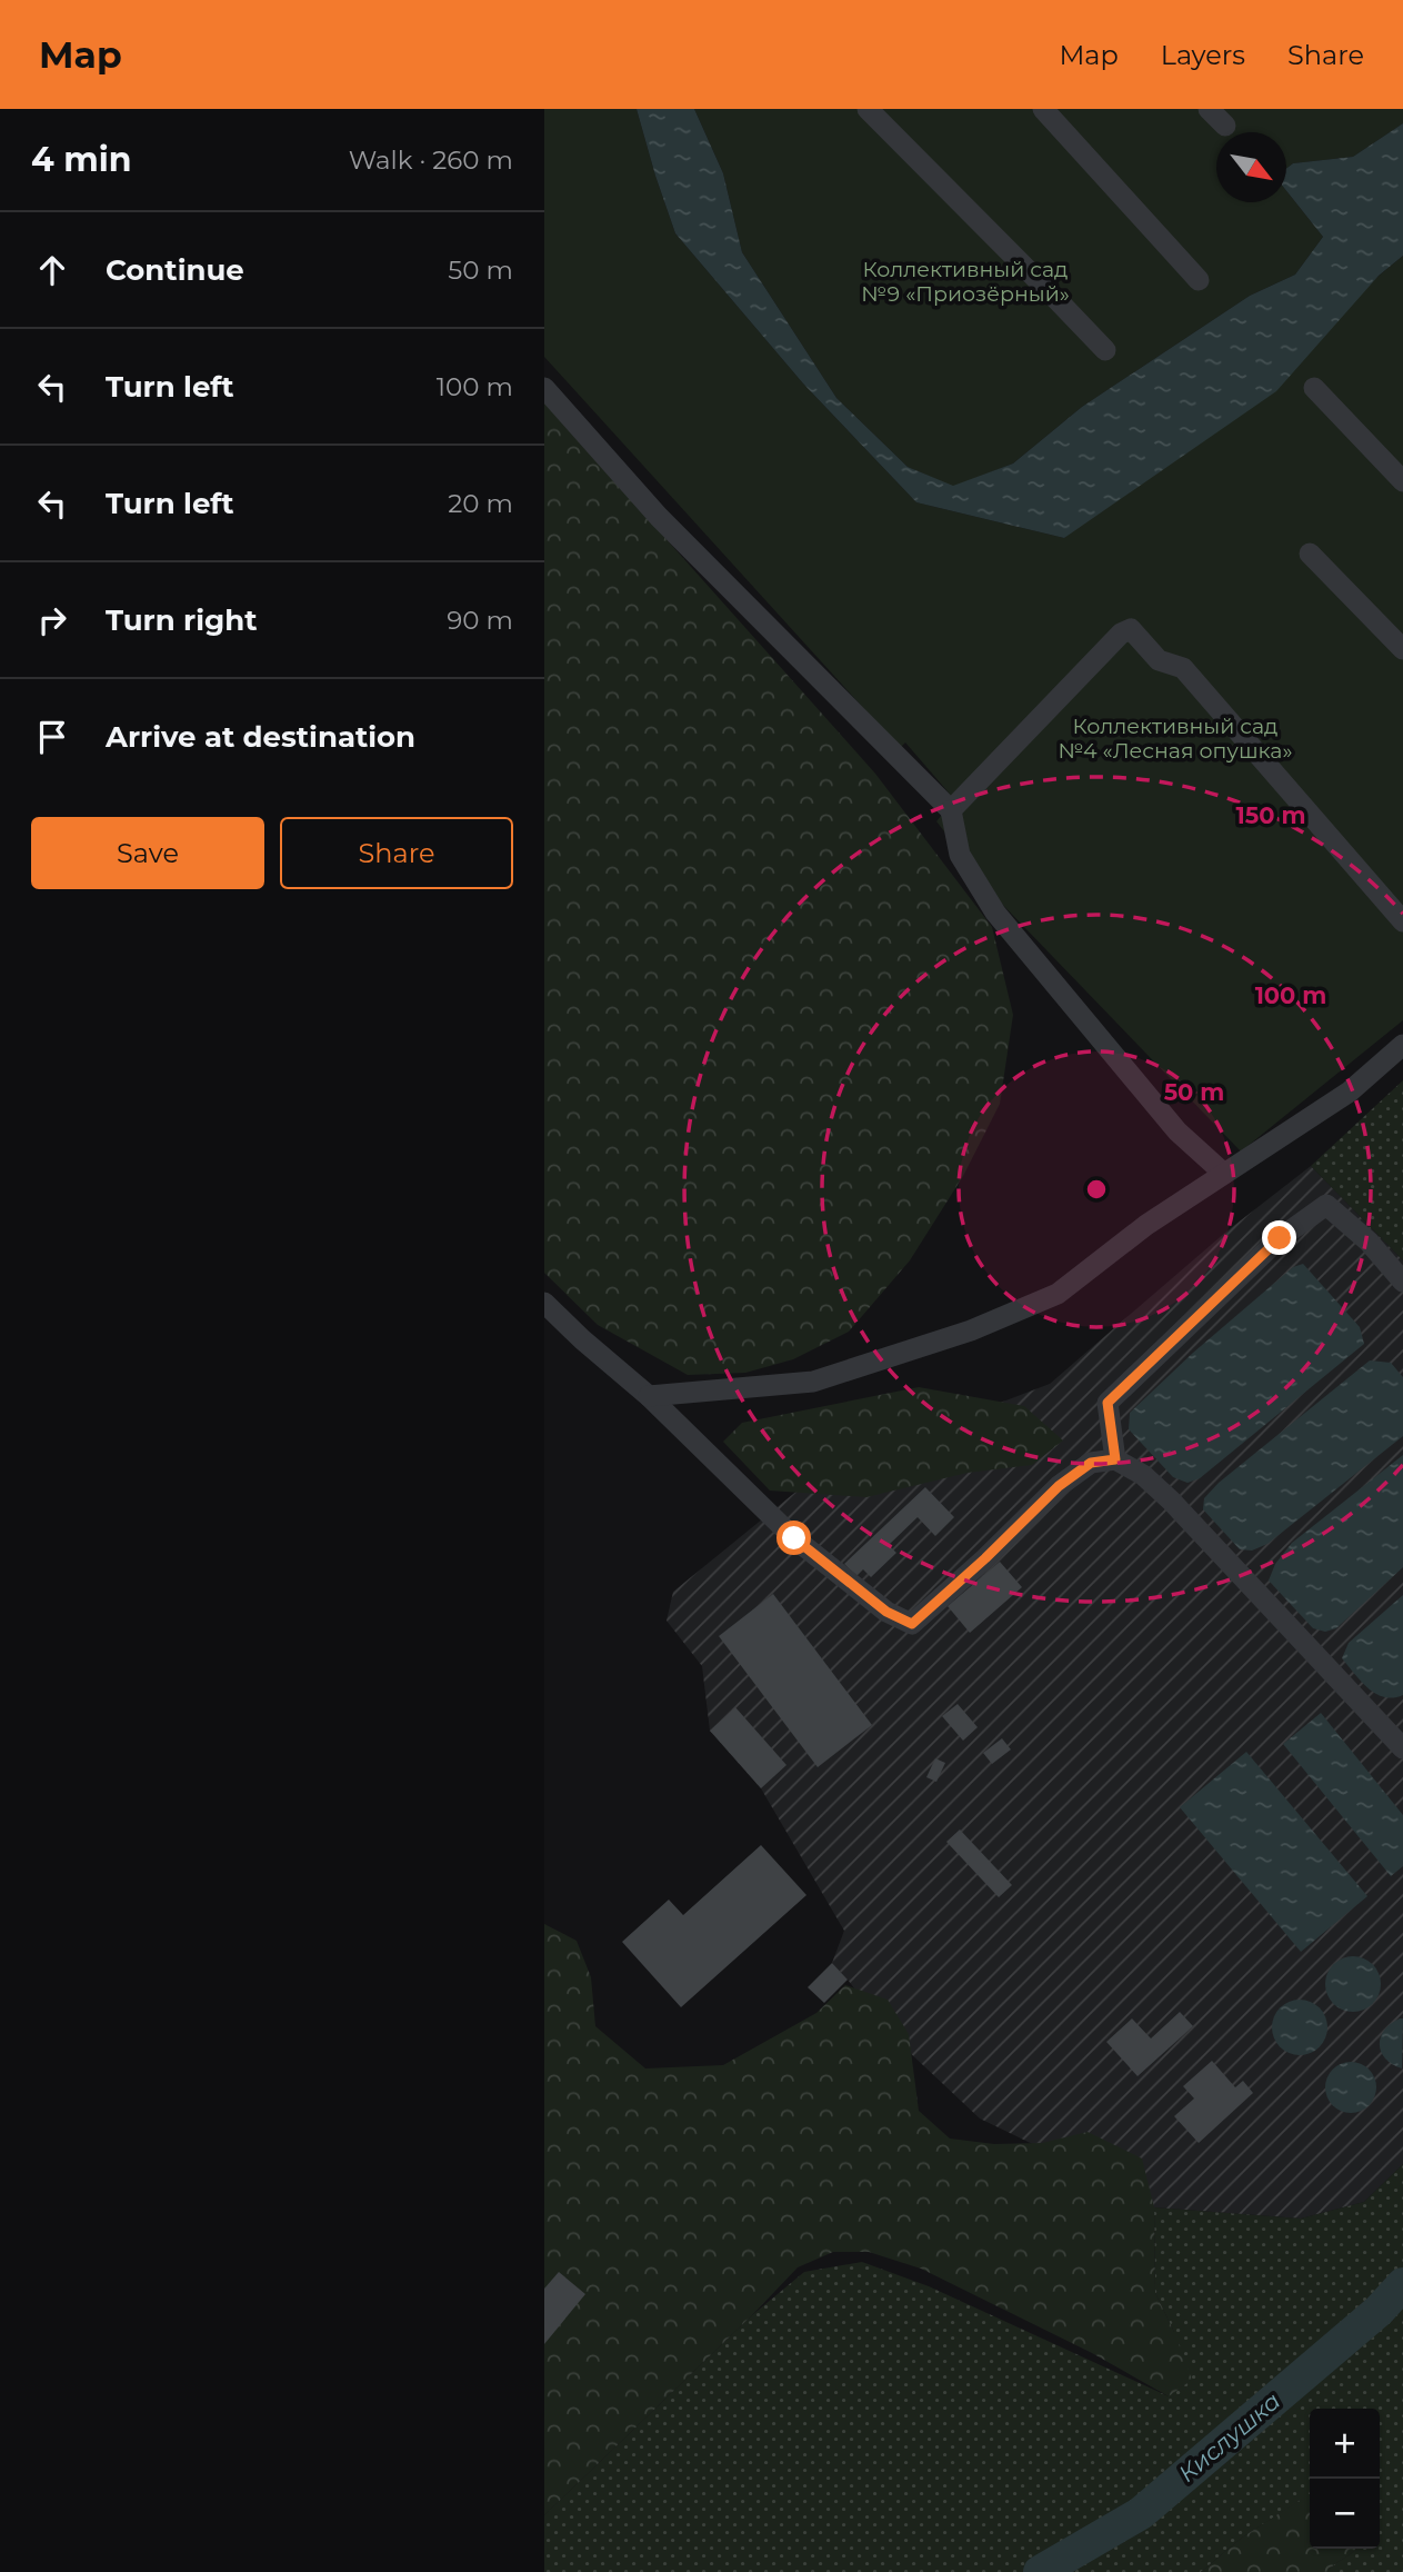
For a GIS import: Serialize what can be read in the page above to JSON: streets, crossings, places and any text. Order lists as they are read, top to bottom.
{
  "water": ["Кислушка"],
  "parks": ["Коллективный сад №9 «Приозёрный»", "Коллективный сад №4 «Лесная опушка»"],
  "north": "bottom right",
  "page": {
    "header": "Map",
    "nav": ["Map", "Layers", "Share"],
    "heading": ["4 min", "Walk · 260 m"],
    "list": [
      ["Continue", "50 m"],
      ["Turn left", "100 m"],
      ["Turn left", "20 m"],
      ["Turn right", "90 m"],
      "Arrive at destination"
    ],
    "buttons": ["Save", "Share"],
    "map_buttons": ["+", "−"]
  },
  "rings": ["150 m", "100 m", "50 m"]
}
